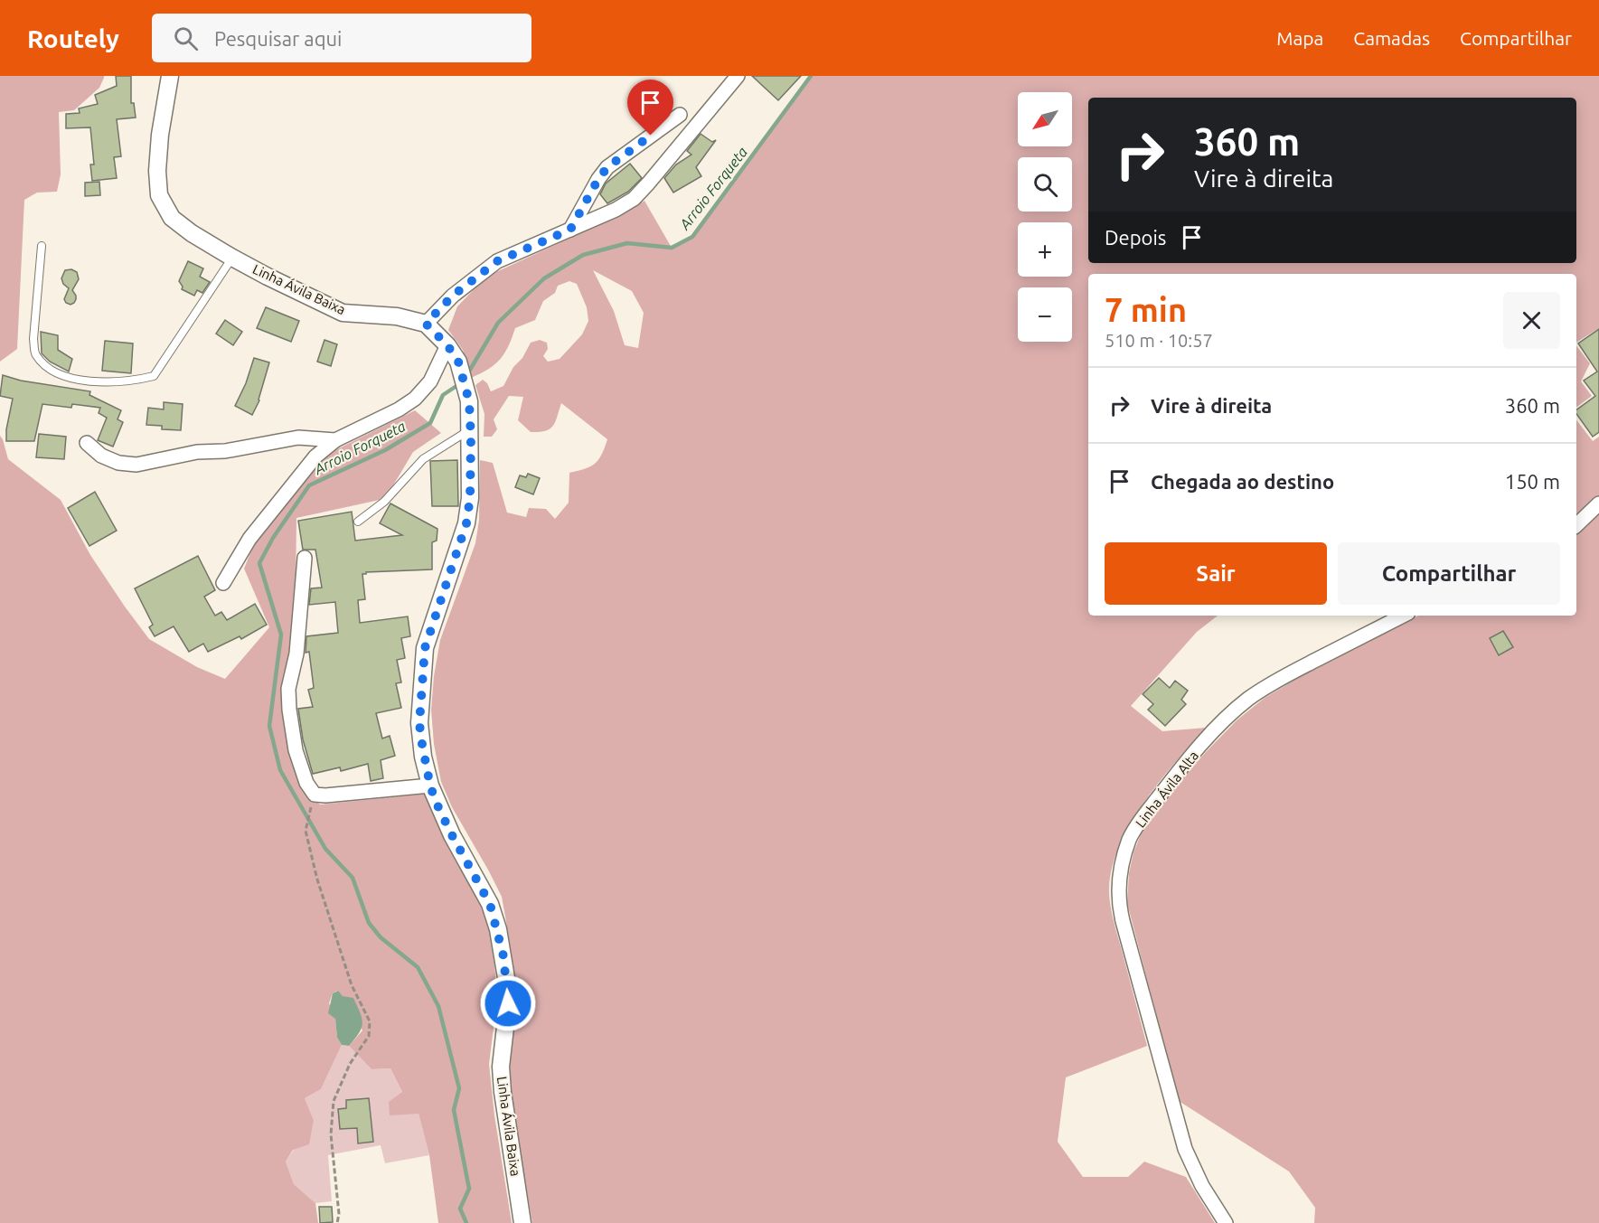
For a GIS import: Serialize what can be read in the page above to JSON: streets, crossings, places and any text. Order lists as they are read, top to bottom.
{
  "streets": {
    "street": ["Linha Ávila Baixa", "Linha Ávila Alta"]
  },
  "water": ["Arroio Forqueta"],
  "north": "bottom left",
  "page": {
    "header": "Routely",
    "search": "Pesquisar aqui",
    "nav": ["Mapa", "Camadas", "Compartilhar"],
    "map_buttons": ["+", "−"],
    "turn": ["360 m", "Vire à direita"],
    "then": "Depois",
    "heading": ["7 min", "510 m · 10:57"],
    "list": [
      {
        "name": "Vire à direita",
        "value": "360 m"
      },
      {
        "name": "Chegada ao destino",
        "value": "150 m"
      }
    ],
    "buttons": ["Sair", "Compartilhar"]
  }
}
